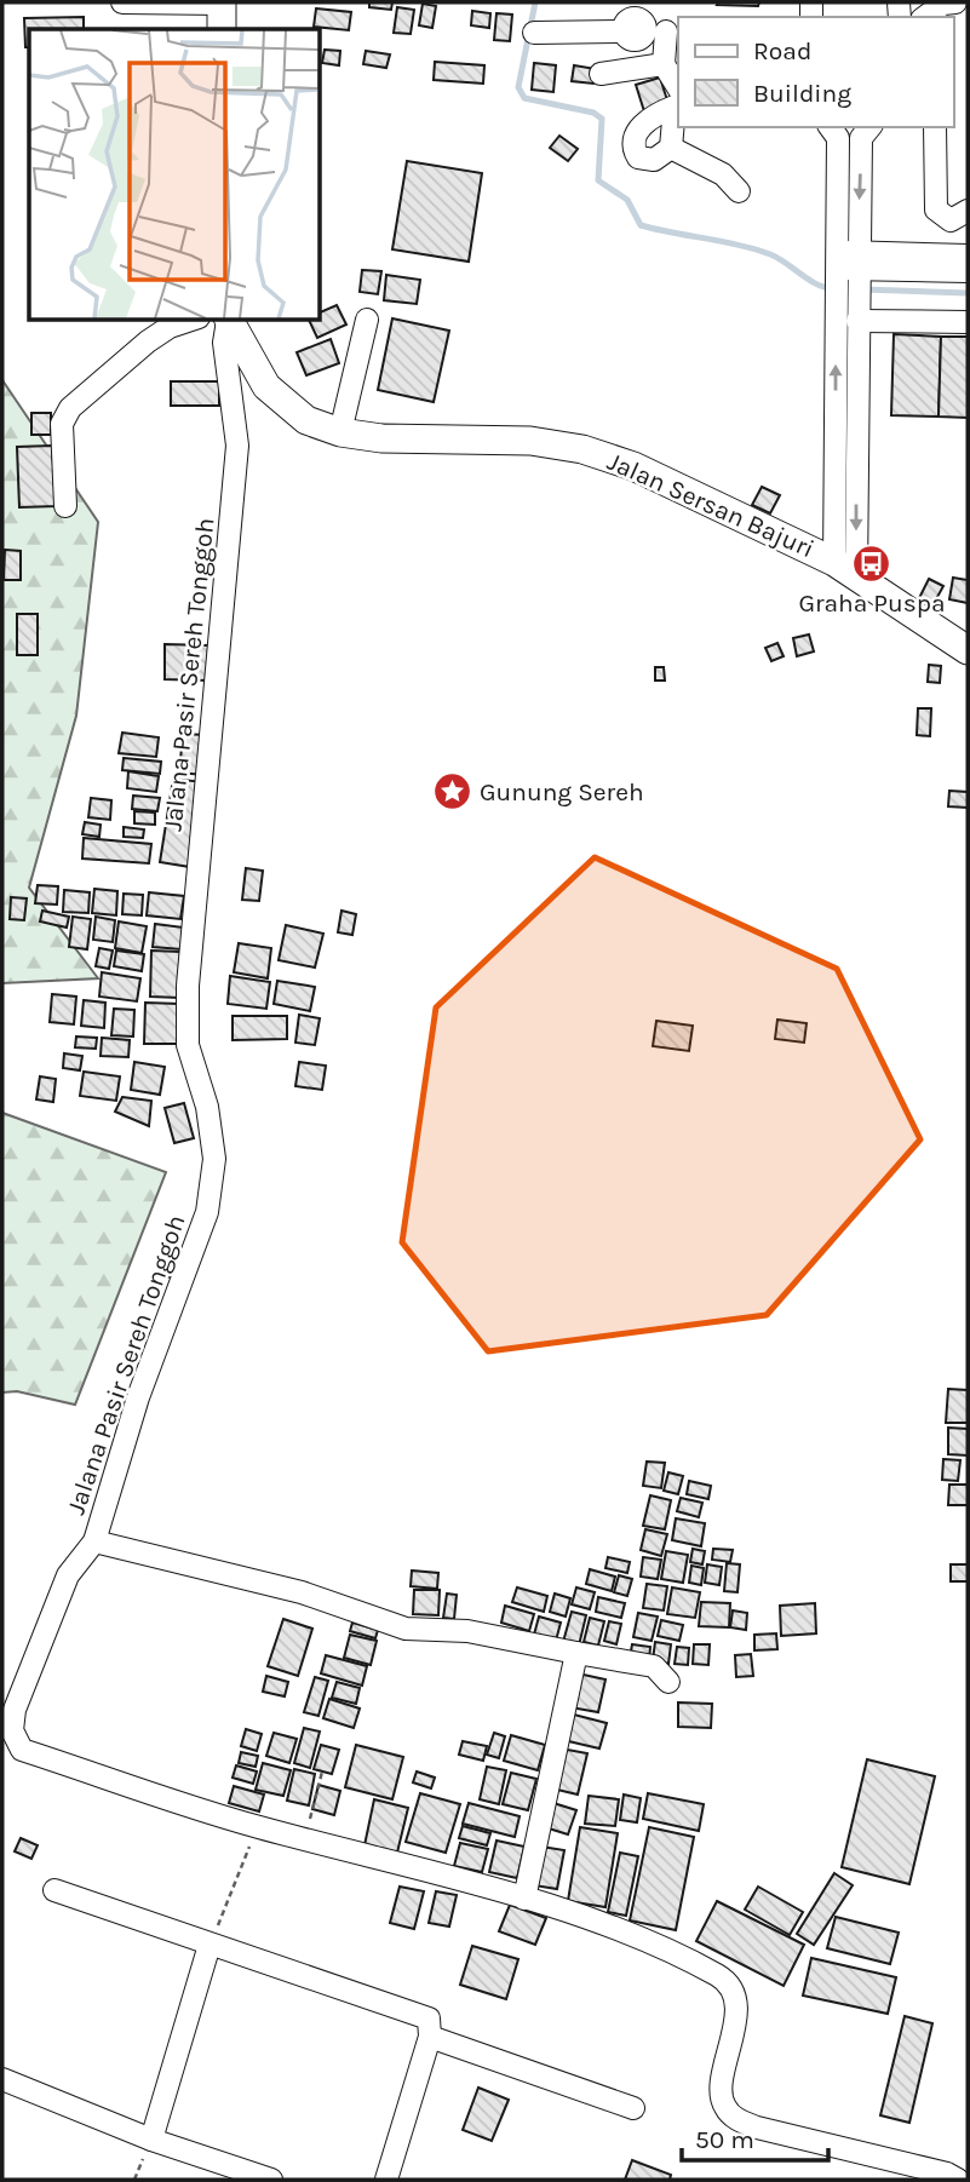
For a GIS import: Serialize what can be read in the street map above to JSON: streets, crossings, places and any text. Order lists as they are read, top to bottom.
{
  "streets": {
    "main road": ["Jalan Sersan Bajuri"],
    "street": ["Jalana Pasir Sereh Tonggoh"]
  },
  "crossings": [
    ["Jalan Sersan Bajuri", "Jalana Pasir Sereh Tonggoh"]
  ],
  "places": {
    "bus stop": ["Graha Puspa"],
    "place": ["Gunung Sereh"]
  },
  "legend": ["Road", "Building"],
  "scale_bar": "50 m"
}
